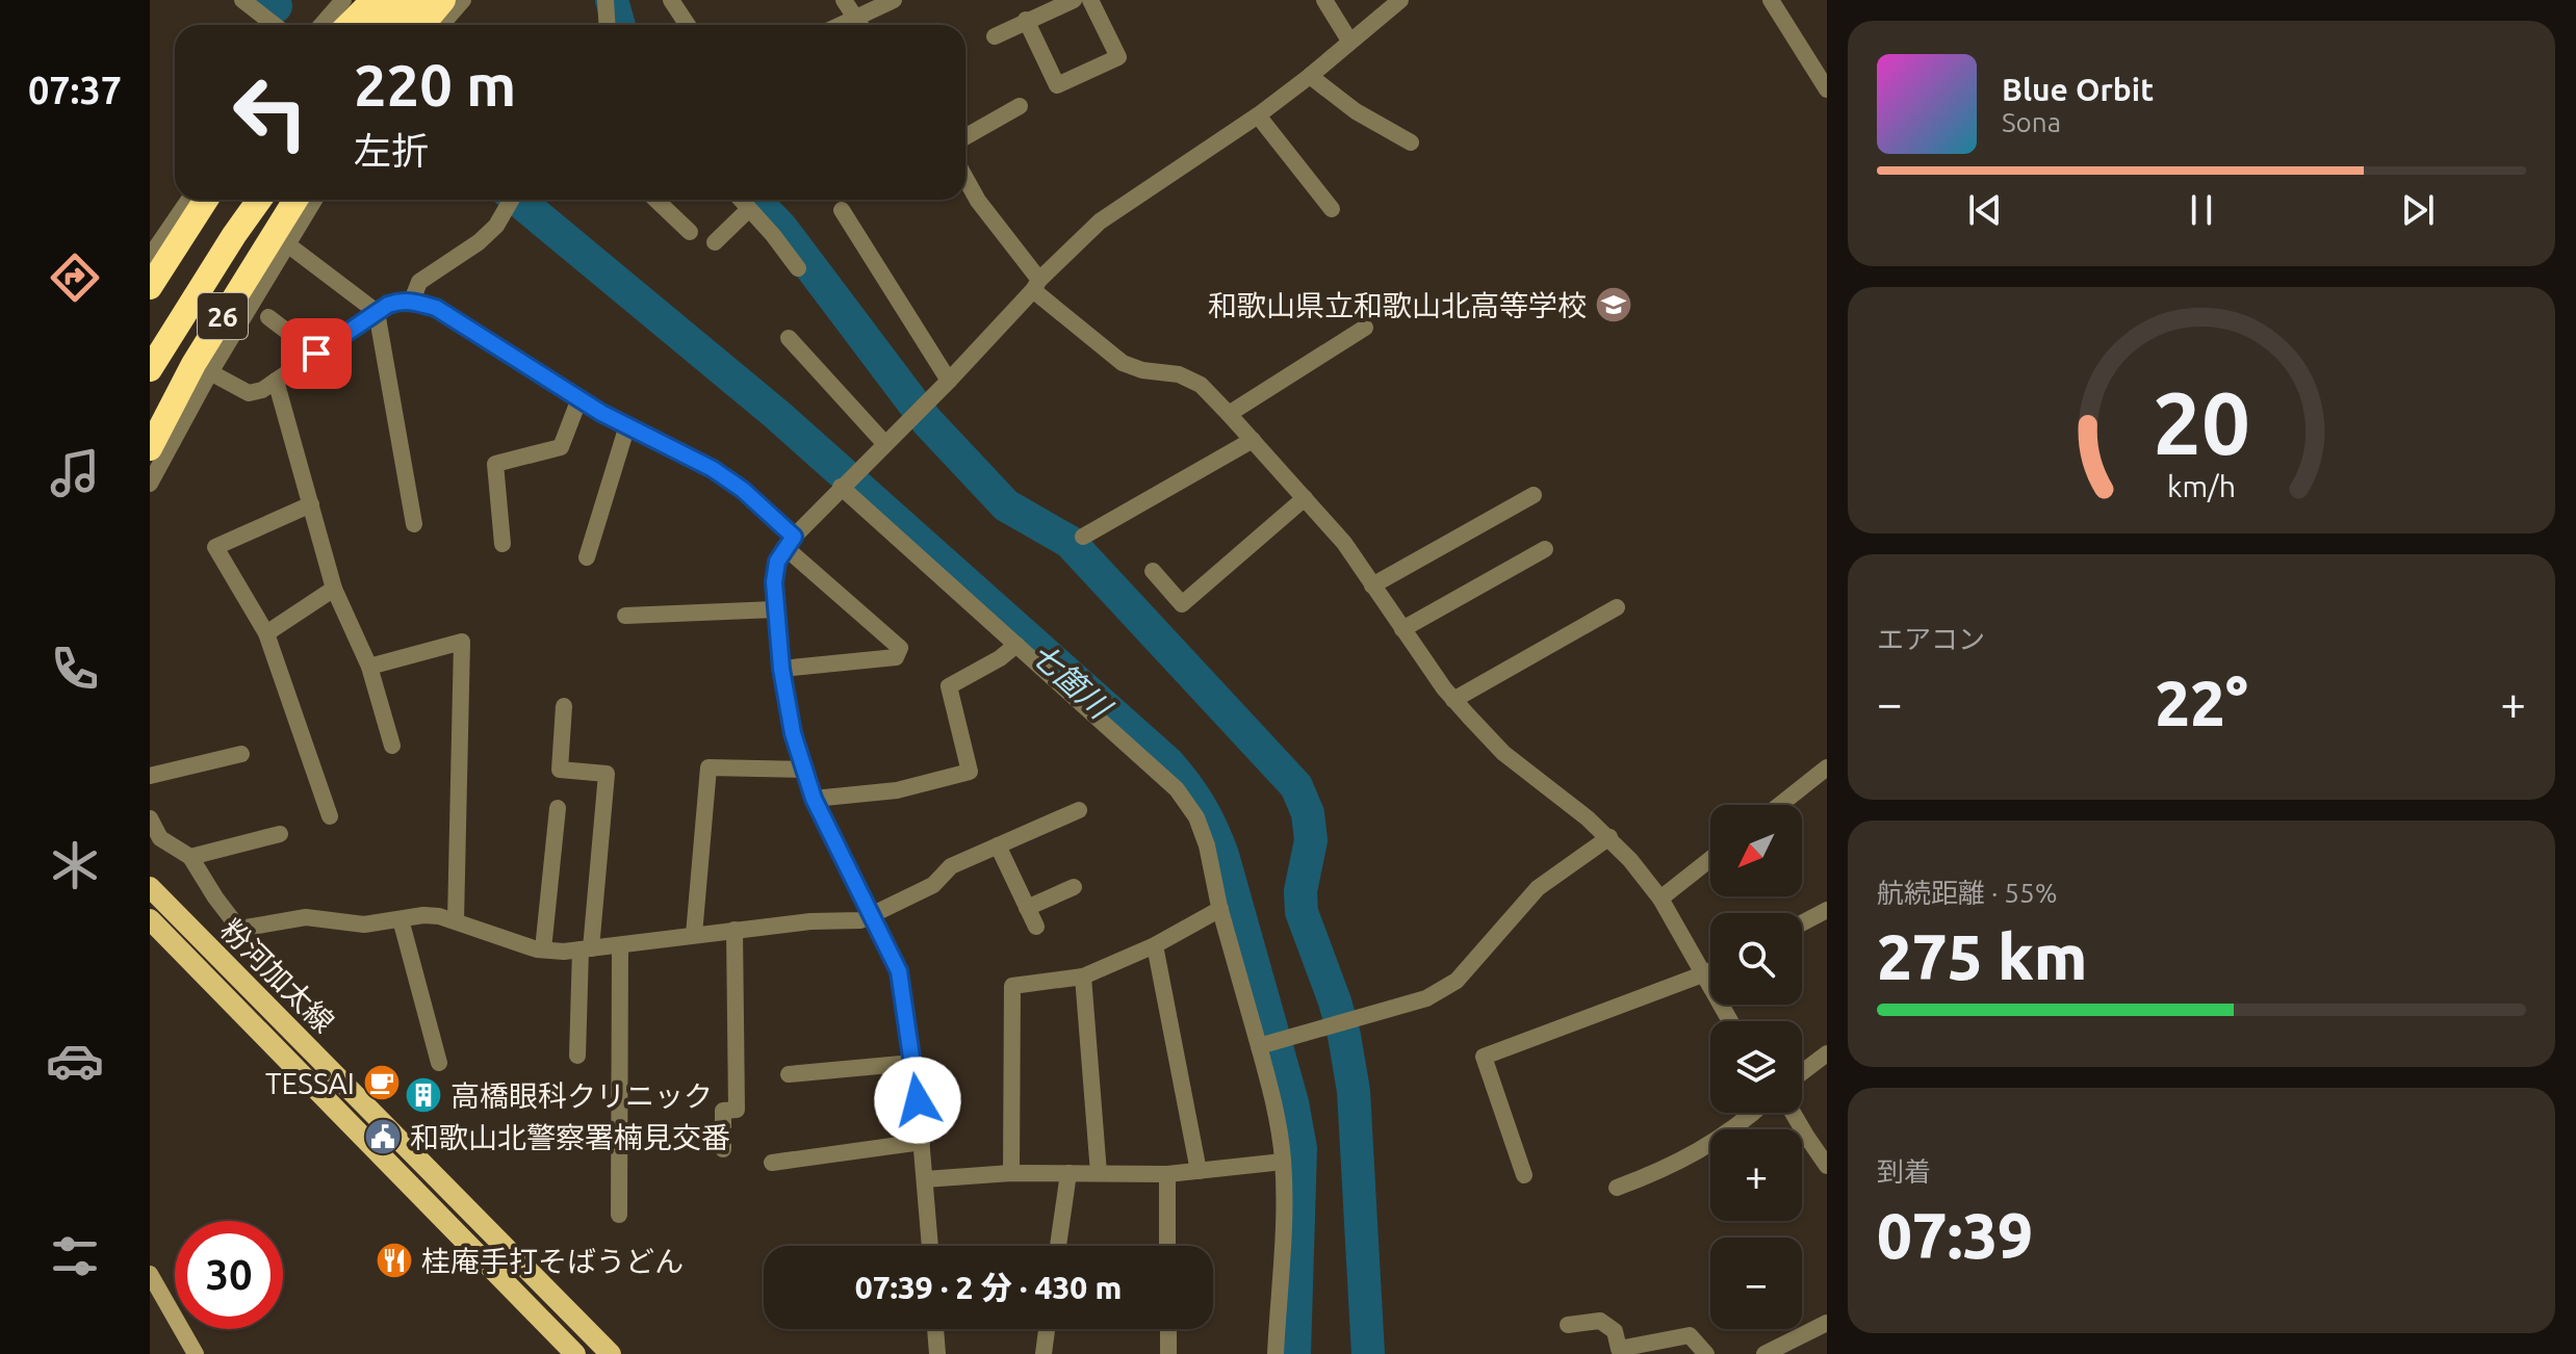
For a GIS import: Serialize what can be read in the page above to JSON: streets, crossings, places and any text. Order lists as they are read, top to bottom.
{
  "streets": {
    "highway": ["26"],
    "main road": ["粉河加太線"]
  },
  "water": ["七箇川"],
  "places": {
    "school or university": ["和歌山県立和歌山北高等学校"],
    "cafe": ["TESSAI"],
    "building": ["高橋眼科クリニック"],
    "public building": ["和歌山北警察署楠見交番"],
    "restaurant": ["桂庵手打そばうどん"]
  },
  "north": "bottom left",
  "page": {
    "tabs": "07:37",
    "turn": ["220 m", "左折"],
    "song": ["Blue Orbit", "Sona"],
    "tile": [
      "エアコン",
      ["航続距離 · 55%", "275 km"],
      ["到着", "07:39"]
    ],
    "heat": ["−", "22°", "+"],
    "map_buttons": ["+", "−"],
    "limit": "30",
    "trip": "07:39 · 2 分 · 430 m",
    "gauge": ["20", "km/h"]
  }
}
